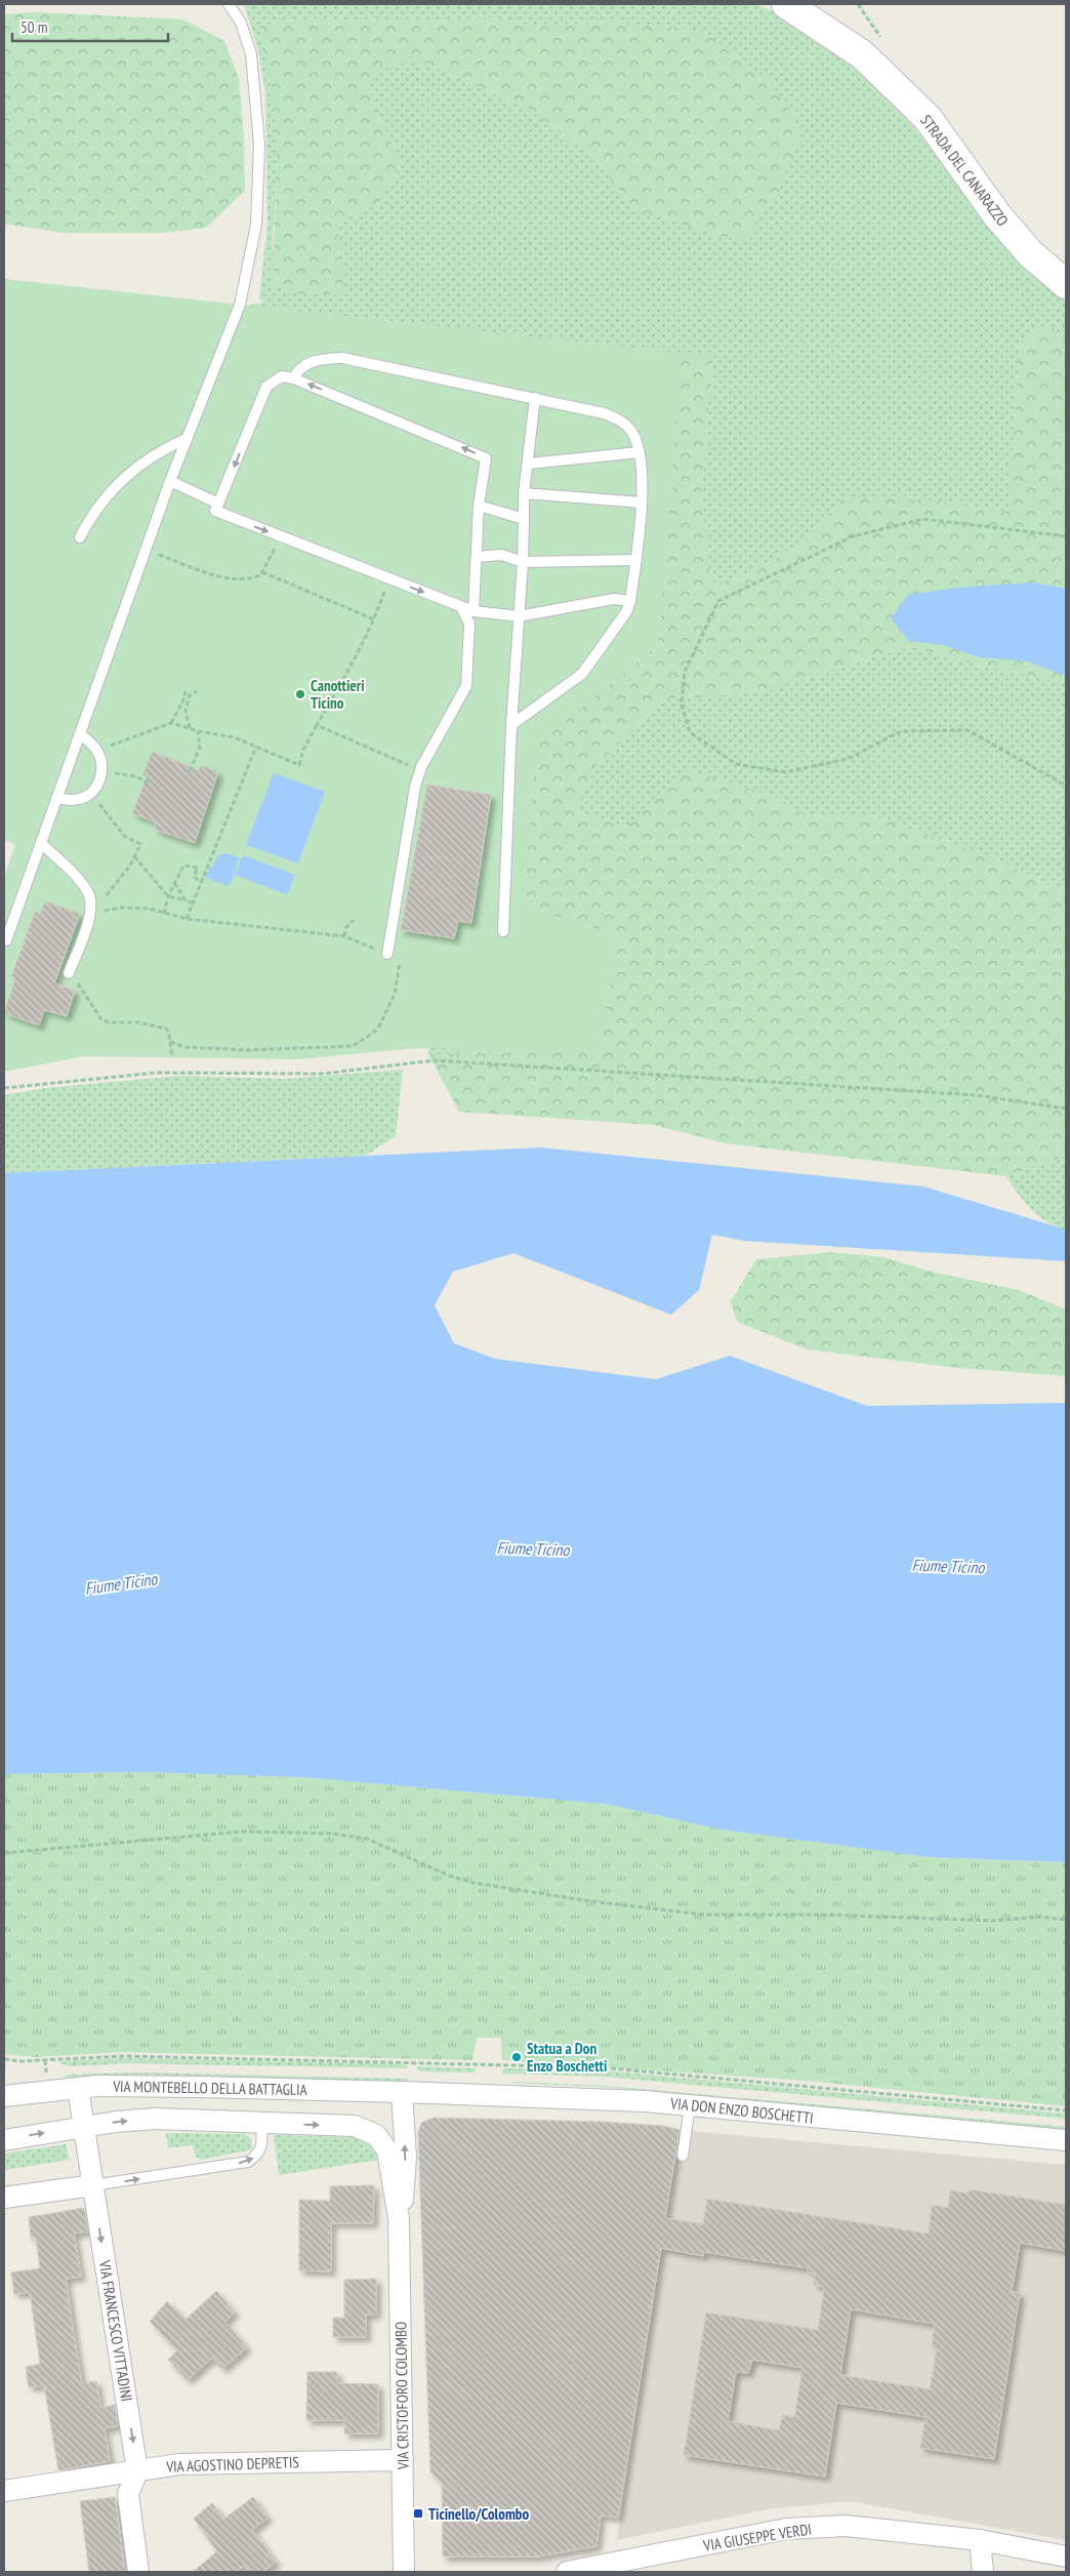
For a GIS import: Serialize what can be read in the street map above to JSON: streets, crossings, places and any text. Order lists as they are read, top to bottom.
{
  "streets": {
    "street": [
      "STRADA DEL CANARAZZO",
      "VIA MONTEBELLO DELLA BATTAGLIA",
      "VIA DON ENZO BOSCHETTI",
      "VIA FRANCESCO VITTADINI",
      "VIA CRISTOFORO COLOMBO",
      "VIA AGOSTINO DEPRETIS",
      "VIA GIUSEPPE VERDI"
    ]
  },
  "crossings": [
    ["VIA MONTEBELLO DELLA BATTAGLIA", "VIA DON ENZO BOSCHETTI"],
    ["VIA MONTEBELLO DELLA BATTAGLIA", "VIA FRANCESCO VITTADINI"],
    ["VIA MONTEBELLO DELLA BATTAGLIA", "VIA CRISTOFORO COLOMBO"],
    ["VIA DON ENZO BOSCHETTI", "VIA CRISTOFORO COLOMBO"],
    ["VIA FRANCESCO VITTADINI", "VIA AGOSTINO DEPRETIS"],
    ["VIA CRISTOFORO COLOMBO", "VIA AGOSTINO DEPRETIS"]
  ],
  "one_way": ["VIA FRANCESCO VITTADINI"],
  "water": ["Fiume Ticino"],
  "places": {
    "other": ["Canottieri Ticino", "Statua a Don Enzo Boschetti"],
    "transit": ["Ticinello/Colombo"]
  },
  "scale_bar": "50 m"
}
